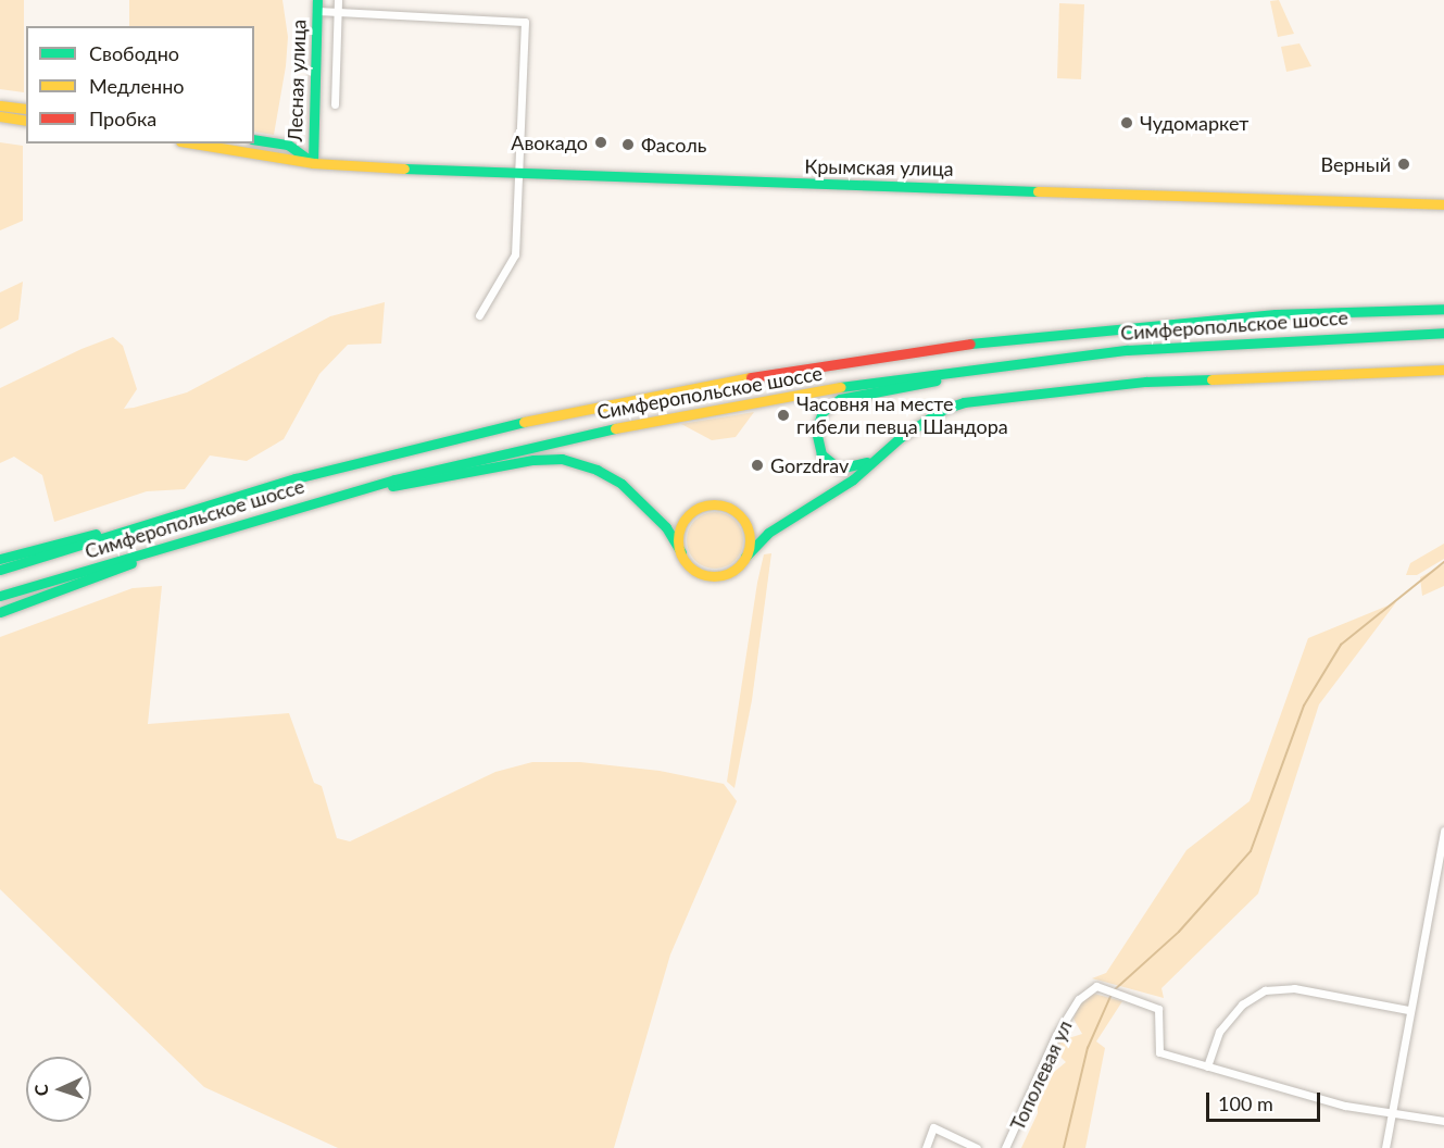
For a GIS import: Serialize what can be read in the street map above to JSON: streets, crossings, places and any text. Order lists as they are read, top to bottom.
{
  "streets": {
    "main road": ["Лесная улица", "Крымская улица", "Симферопольское шоссе"],
    "street": ["Тополевая ул"]
  },
  "crossings": [
    ["Лесная улица", "Крымская улица"]
  ],
  "places": [
    "Чудомаркет",
    "Авокадо",
    "Фасоль",
    "Верный",
    "Часовня на месте гибели певца Шандора",
    "Gorzdrav"
  ],
  "legend": ["Свободно", "Медленно", "Пробка"],
  "scale_bar": "100 m",
  "north": "left"
}
